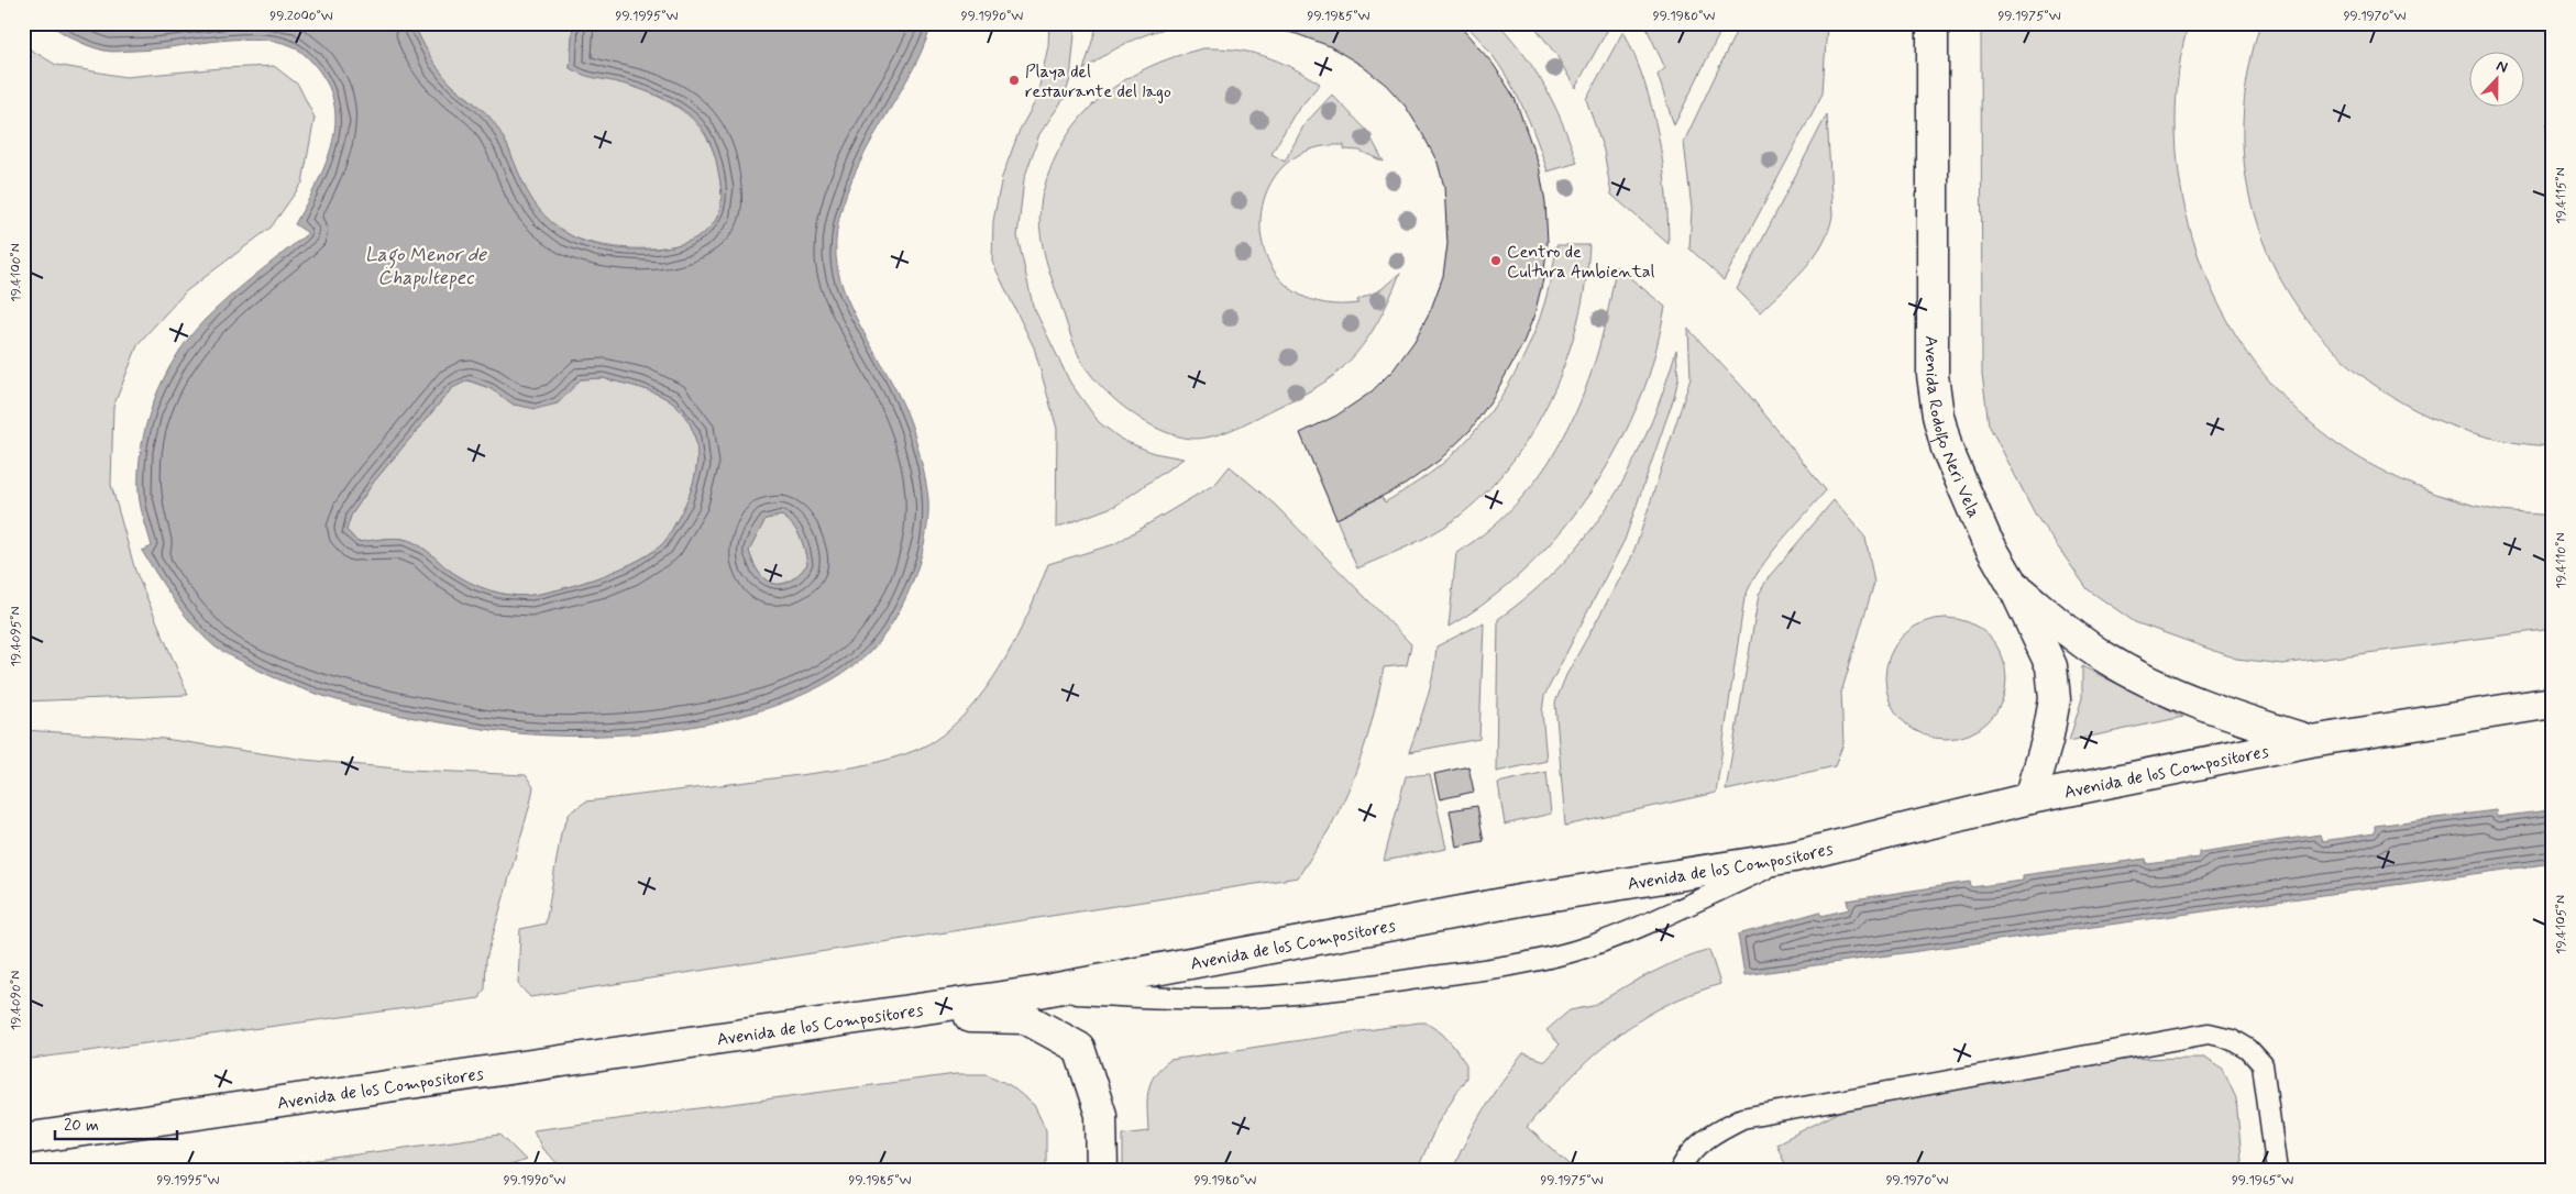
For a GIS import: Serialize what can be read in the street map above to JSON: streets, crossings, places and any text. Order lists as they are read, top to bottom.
{
  "streets": {
    "street": ["Avenida Rodolfo Neri Vela", "Avenida de los Compositores"]
  },
  "crossings": [
    ["Avenida Rodolfo Neri Vela", "Avenida de los Compositores"]
  ],
  "water": ["Lago Menor de Chapultepec"],
  "places": ["Playa del restaurante del lago", "Centro de Cultura Ambiental"],
  "scale_bar": "20 m",
  "north": "top",
  "coordinates": [
    "99.2000°W",
    "99.1995°W",
    "99.1990°W",
    "99.1985°W",
    "99.1980°W",
    "99.1975°W",
    "99.1970°W",
    "19.4115°N",
    "19.4100°N",
    "19.4110°N",
    "19.4095°N",
    "19.4105°N",
    "19.4090°N",
    "99.1965°W"
  ]
}
